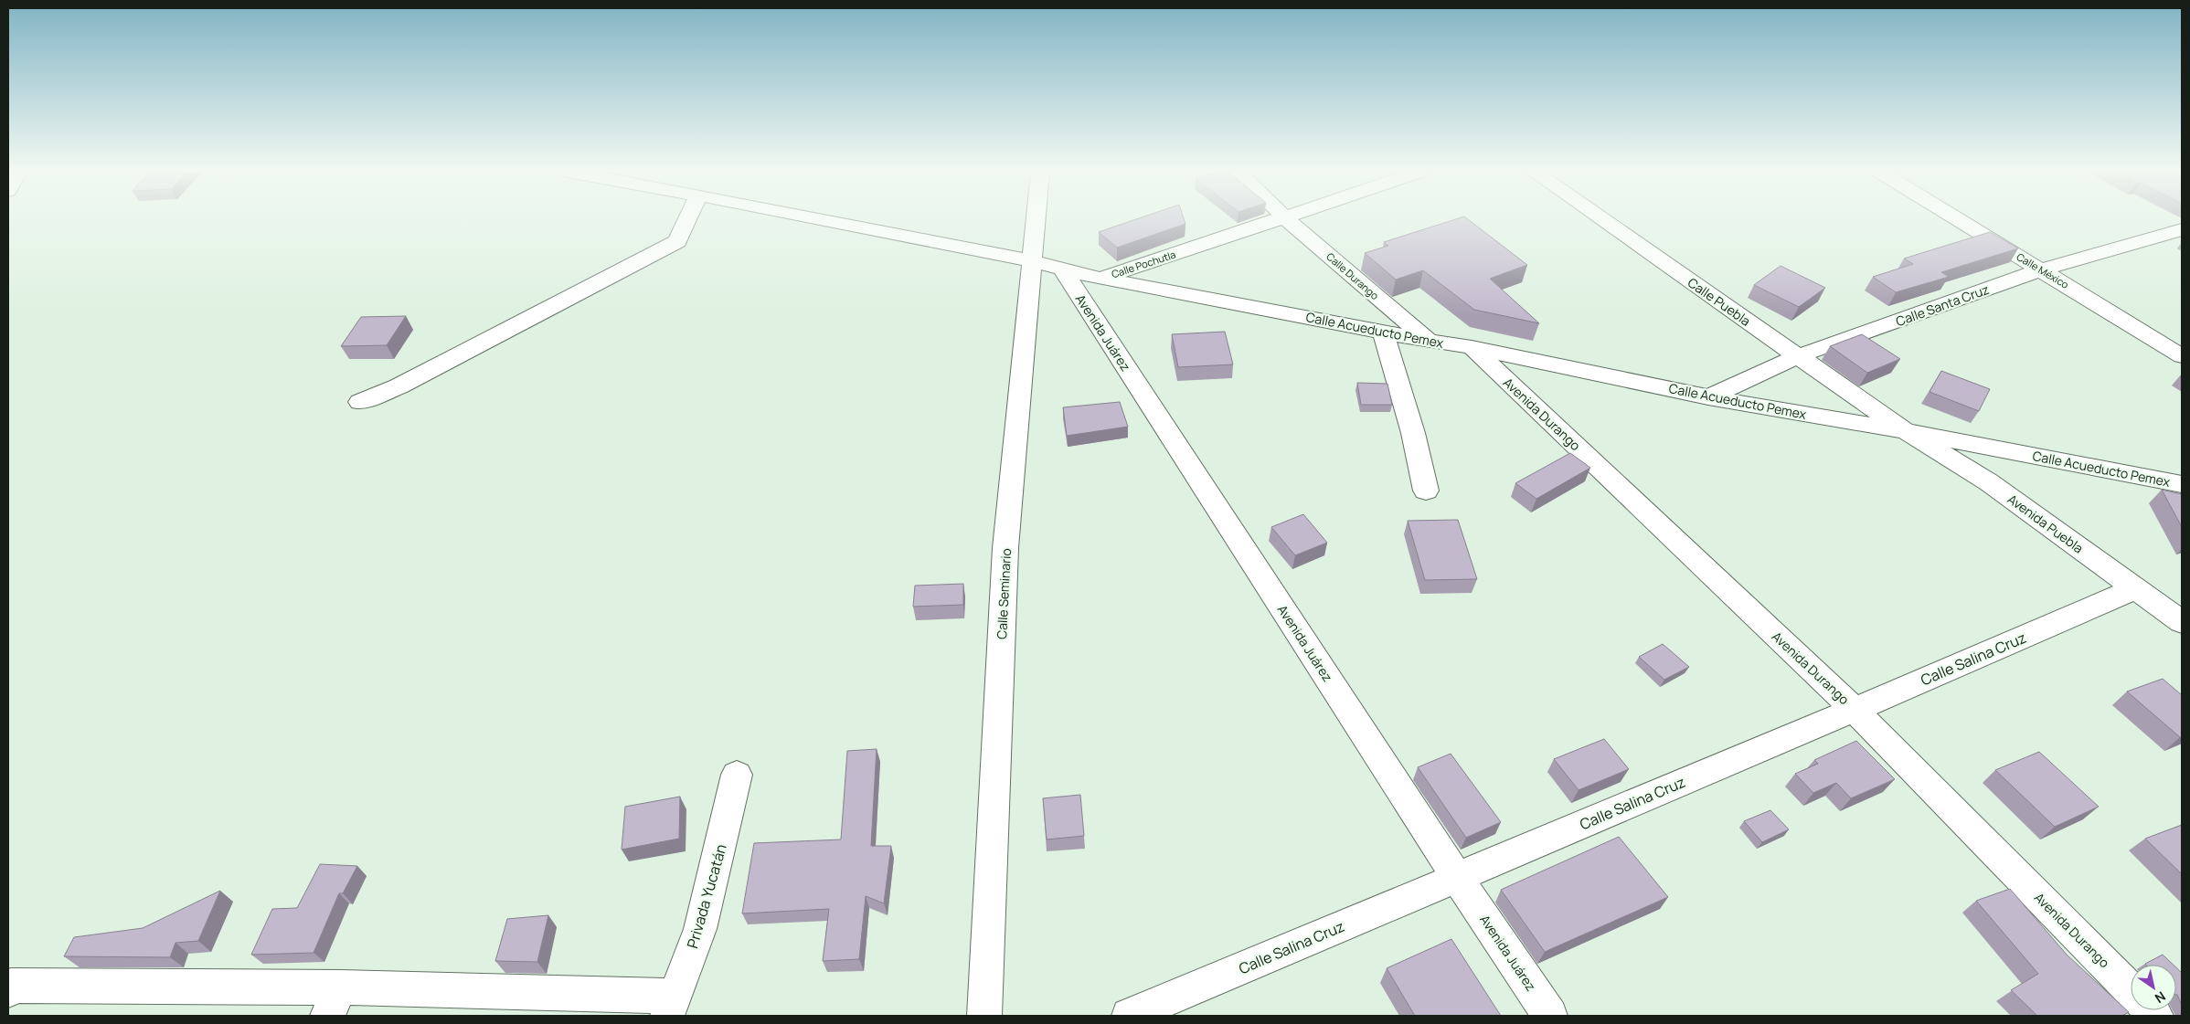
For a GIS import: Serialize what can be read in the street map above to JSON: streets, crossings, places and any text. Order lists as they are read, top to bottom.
{
  "streets": {
    "street": [
      "Calle Pochutla",
      "Calle México",
      "Calle Durango",
      "Calle Puebla",
      "Calle Santa Cruz",
      "Calle Acueducto Pemex",
      "Avenida Juárez",
      "Avenida Durango",
      "Avenida Puebla",
      "Calle Seminario",
      "Calle Salina Cruz",
      "Privada Yucatán"
    ]
  },
  "crossings": [
    ["Calle Pochutla", "Calle Acueducto Pemex"],
    ["Calle México", "Calle Santa Cruz"],
    ["Calle Durango", "Calle Acueducto Pemex"],
    ["Calle Puebla", "Calle Santa Cruz"],
    ["Calle Puebla", "Calle Acueducto Pemex"],
    ["Calle Puebla", "Avenida Puebla"],
    ["Calle Santa Cruz", "Calle Acueducto Pemex"],
    ["Calle Acueducto Pemex", "Avenida Juárez"],
    ["Calle Acueducto Pemex", "Avenida Durango"],
    ["Calle Acueducto Pemex", "Avenida Puebla"],
    ["Calle Acueducto Pemex", "Calle Seminario"],
    ["Avenida Juárez", "Calle Salina Cruz"],
    ["Avenida Durango", "Calle Salina Cruz"],
    ["Avenida Puebla", "Calle Salina Cruz"]
  ],
  "north": "bottom right"
}
